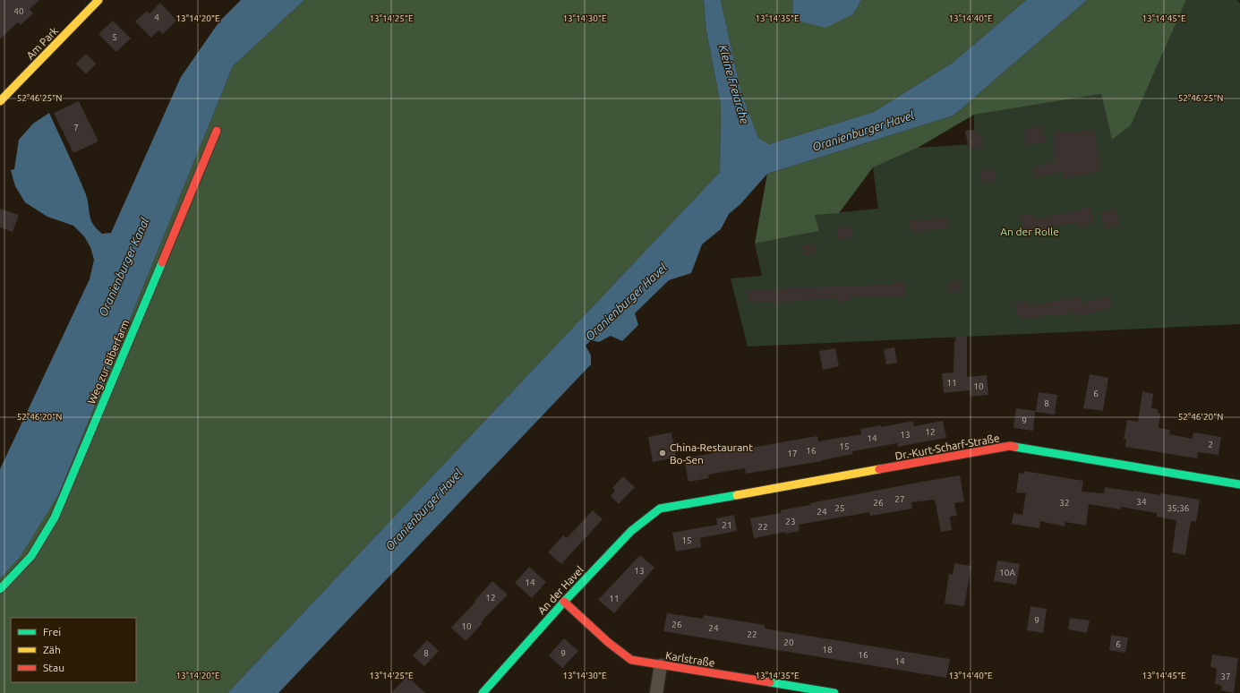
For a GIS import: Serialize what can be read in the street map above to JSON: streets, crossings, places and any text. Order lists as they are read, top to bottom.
{
  "streets": {
    "street": [
      "Am Park",
      "Weg zur Biberfarm",
      "Dr.-Kurt-Scharf-Straße",
      "An der Havel",
      "Karlstraße"
    ]
  },
  "crossings": [
    ["Dr.-Kurt-Scharf-Straße", "An der Havel"],
    ["An der Havel", "Karlstraße"]
  ],
  "water": ["Kleine Freiarche", "Oranienburger Havel", "Oranienburger Kanal"],
  "parks": ["An der Rolle"],
  "places": ["China-Restaurant Bo-Sen"],
  "house_numbers": [
    "40",
    "4",
    "5",
    "7",
    "11",
    "10",
    "6",
    "8",
    "9",
    "12",
    "13",
    "14",
    "2",
    "15",
    "16",
    "17",
    "27",
    "34",
    "26",
    "32",
    "25",
    "35;36",
    "24",
    "23",
    "21",
    "22",
    "15",
    "13",
    "10A",
    "14",
    "12",
    "11",
    "9",
    "26",
    "10",
    "24",
    "22",
    "20",
    "6",
    "18",
    "8",
    "9",
    "16",
    "14",
    "37"
  ],
  "legend": ["Frei", "Zäh", "Stau"],
  "coordinates": [
    "13°14'20\"E",
    "13°14'25\"E",
    "13°14'30\"E",
    "13°14'35\"E",
    "13°14'40\"E",
    "13°14'45\"E",
    "52°46'25\"N",
    "52°46'20\"N"
  ]
}
